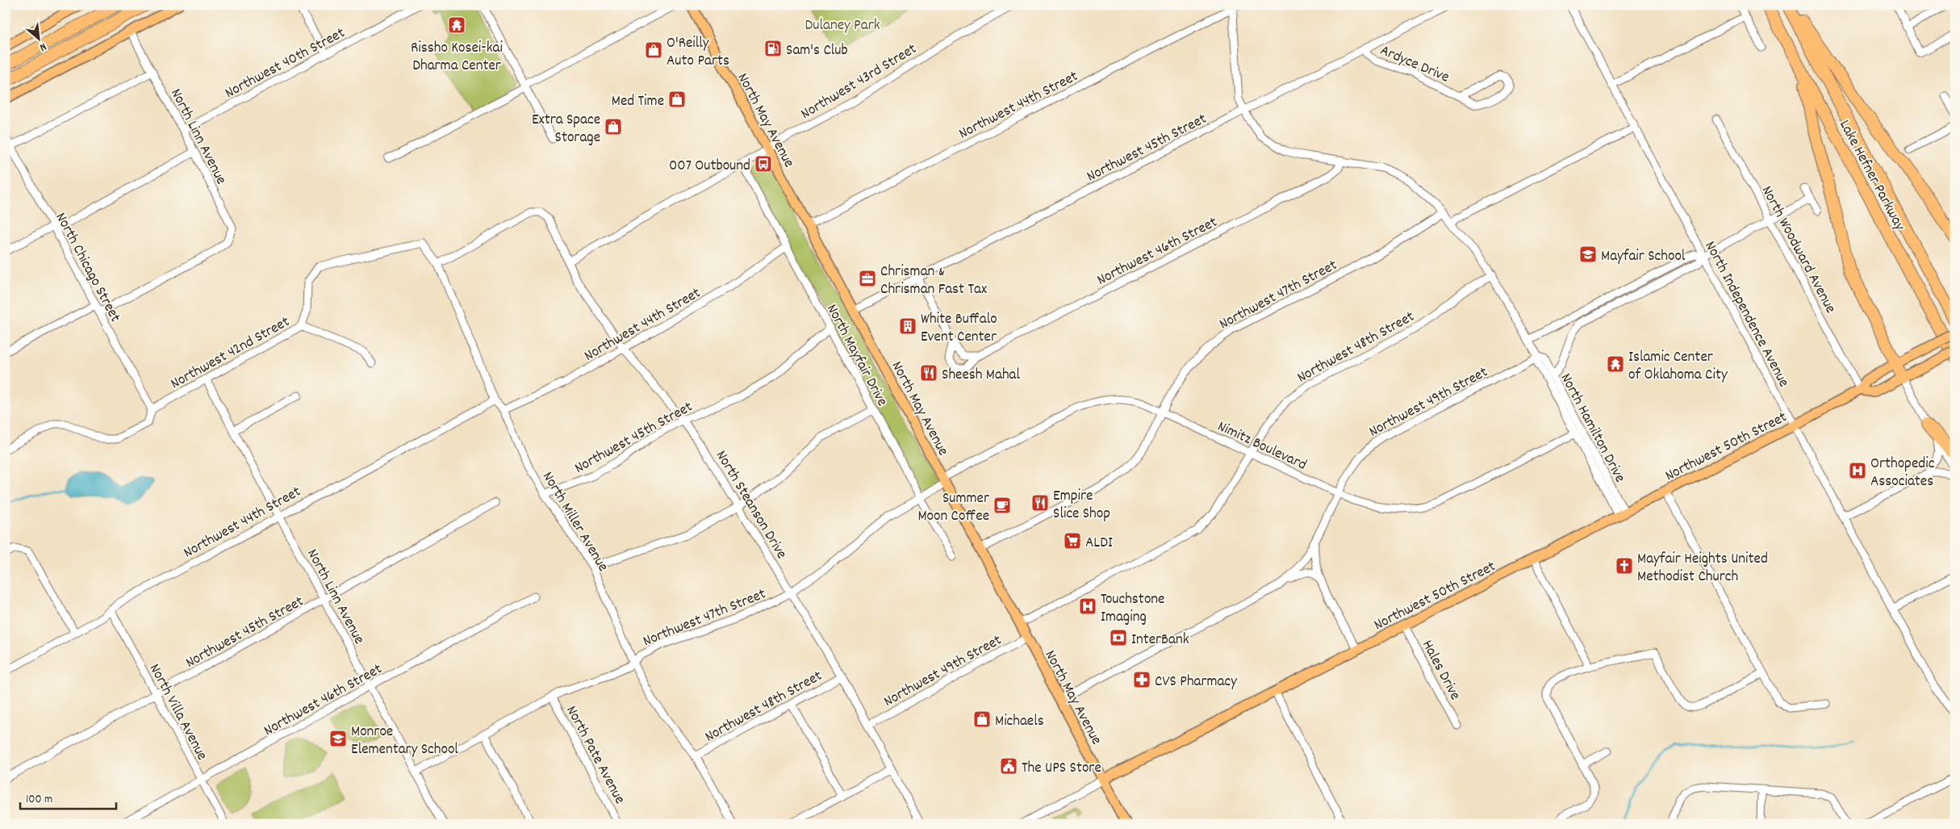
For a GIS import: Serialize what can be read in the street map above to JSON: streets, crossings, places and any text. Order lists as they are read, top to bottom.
{
  "streets": {
    "highway": ["Lake Hefner Parkway"],
    "main road": ["North May Avenue", "Northwest 50th Street"],
    "street": [
      "Northwest 40th Street",
      "Ardyce Drive",
      "Northwest 43rd Street",
      "Northwest 44th Street",
      "North Linn Avenue",
      "Northwest 45th Street",
      "North Woodward Avenue",
      "Northwest 46th Street",
      "North Chicago Street",
      "Northwest 47th Street",
      "North Independence Avenue",
      "Northwest 48th Street",
      "Northwest 42nd Street",
      "North Mayfair Drive",
      "Northwest 49th Street",
      "North Hamilton Drive",
      "Nimitz Boulevard",
      "North Steanson Drive",
      "North Miller Avenue",
      "Hales Drive",
      "North Villa Avenue",
      "North Pate Avenue"
    ]
  },
  "crossings": [
    ["Northwest 40th Street", "North Linn Avenue"],
    ["Ardyce Drive", "Northwest 45th Street"],
    ["Northwest 43rd Street", "North May Avenue"],
    ["Northwest 43rd Street", "North Mayfair Drive"],
    ["Northwest 43rd Street", "North Steanson Drive"],
    ["Northwest 44th Street", "North May Avenue"],
    ["Northwest 44th Street", "North Linn Avenue"],
    ["Northwest 44th Street", "North Mayfair Drive"],
    ["Northwest 44th Street", "North Hamilton Drive"],
    ["Northwest 44th Street", "North Steanson Drive"],
    ["Northwest 44th Street", "North Miller Avenue"],
    ["Northwest 44th Street", "North Villa Avenue"],
    ["North May Avenue", "Northwest 45th Street"],
    ["North May Avenue", "Northwest 47th Street"],
    ["North May Avenue", "Northwest 48th Street"],
    ["North May Avenue", "Northwest 49th Street"],
    ["North May Avenue", "Nimitz Boulevard"],
    ["North May Avenue", "Northwest 50th Street"],
    ["North Linn Avenue", "Northwest 45th Street"],
    ["North Linn Avenue", "Northwest 46th Street"],
    ["North Linn Avenue", "North Chicago Street"],
    ["North Linn Avenue", "Northwest 47th Street"],
    ["North Linn Avenue", "Northwest 42nd Street"],
    ["Northwest 45th Street", "North Mayfair Drive"],
    ["Northwest 45th Street", "North Hamilton Drive"],
    ["Northwest 45th Street", "North Steanson Drive"],
    ["Northwest 45th Street", "North Miller Avenue"],
    ["Northwest 45th Street", "North Villa Avenue"],
    ["North Woodward Avenue", "Northwest 50th Street"],
    ["Northwest 46th Street", "North Hamilton Drive"],
    ["Northwest 46th Street", "North Villa Avenue"],
    ["North Chicago Street", "Northwest 42nd Street"],
    ["Northwest 47th Street", "North Mayfair Drive"],
    ["Northwest 47th Street", "North Hamilton Drive"],
    ["Northwest 47th Street", "Nimitz Boulevard"],
    ["Northwest 47th Street", "North Steanson Drive"],
    ["Northwest 47th Street", "North Miller Avenue"],
    ["Northwest 47th Street", "North Pate Avenue"],
    ["North Independence Avenue", "Northwest 50th Street"],
    ["Northwest 48th Street", "North Hamilton Drive"],
    ["Northwest 48th Street", "Nimitz Boulevard"],
    ["Northwest 48th Street", "North Steanson Drive"],
    ["Northwest 48th Street", "North Miller Avenue"],
    ["Northwest 42nd Street", "North Steanson Drive"],
    ["Northwest 42nd Street", "North Miller Avenue"],
    ["Northwest 49th Street", "North Hamilton Drive"],
    ["Northwest 49th Street", "Nimitz Boulevard"],
    ["Northwest 49th Street", "North Steanson Drive"],
    ["North Hamilton Drive", "Nimitz Boulevard"],
    ["North Hamilton Drive", "Northwest 50th Street"],
    ["Northwest 50th Street", "Hales Drive"],
    ["North Steanson Drive", "North Miller Avenue"]
  ],
  "parks": ["Dulaney Park"],
  "places": {
    "temple": ["Rissho Kosei-kai Dharma Center", "Islamic Center of Oklahoma City"],
    "fuel station": ["Sam's Club"],
    "shop": [
      "O'Reilly Auto Parts",
      "Med Time",
      "Extra Space Storage",
      "Michaels"
    ],
    "bus stop": ["007 Outbound"],
    "school or university": ["Mayfair School", "Monroe Elementary School"],
    "office": ["Chrisman & Chrisman Fast Tax"],
    "building": ["White Buffalo Event Center"],
    "restaurant": ["Sheesh Mahal", "Empire Slice Shop"],
    "hospital": ["Orthopedic Associates", "Touchstone Imaging"],
    "cafe": ["Summer Moon Coffee"],
    "supermarket": ["ALDI"],
    "church": ["Mayfair Heights United Methodist Church"],
    "bank": ["InterBank"],
    "pharmacy": ["CVS Pharmacy"],
    "public building": ["The UPS Store"]
  },
  "scale_bar": "100 m",
  "north": "bottom right"
}
